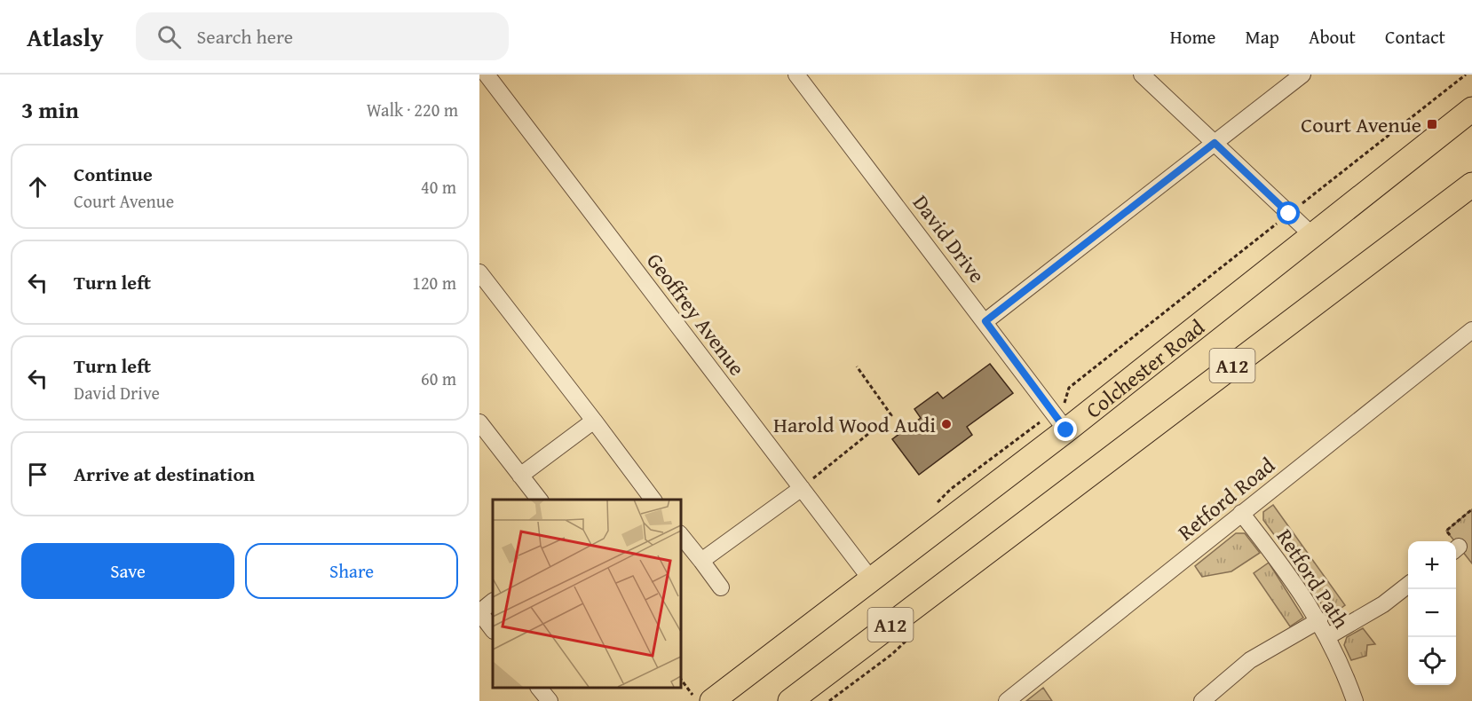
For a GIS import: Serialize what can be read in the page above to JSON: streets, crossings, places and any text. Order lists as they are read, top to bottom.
{
  "streets": {
    "highway": ["A12", "Colchester Road"],
    "street": [
      "David Drive",
      "Geoffrey Avenue",
      "Retford Road",
      "Retford Path"
    ]
  },
  "crossings": [
    ["David Drive", "Colchester Road"],
    ["Geoffrey Avenue", "Colchester Road"],
    ["Retford Road", "Retford Path"]
  ],
  "places": {
    "transit": ["Court Avenue"],
    "other": ["Harold Wood Audi"]
  },
  "page": {
    "header": "Atlasly",
    "search": "Search here",
    "nav": [
      "Home",
      "Map",
      "About",
      "Contact"
    ],
    "heading": ["3 min", "Walk · 220 m"],
    "list": [
      ["Continue", "Court Avenue", "40 m"],
      ["Turn left", "120 m"],
      ["Turn left", "David Drive", "60 m"],
      "Arrive at destination"
    ],
    "buttons": ["Save", "Share"],
    "map_buttons": ["+", "−"]
  }
}
